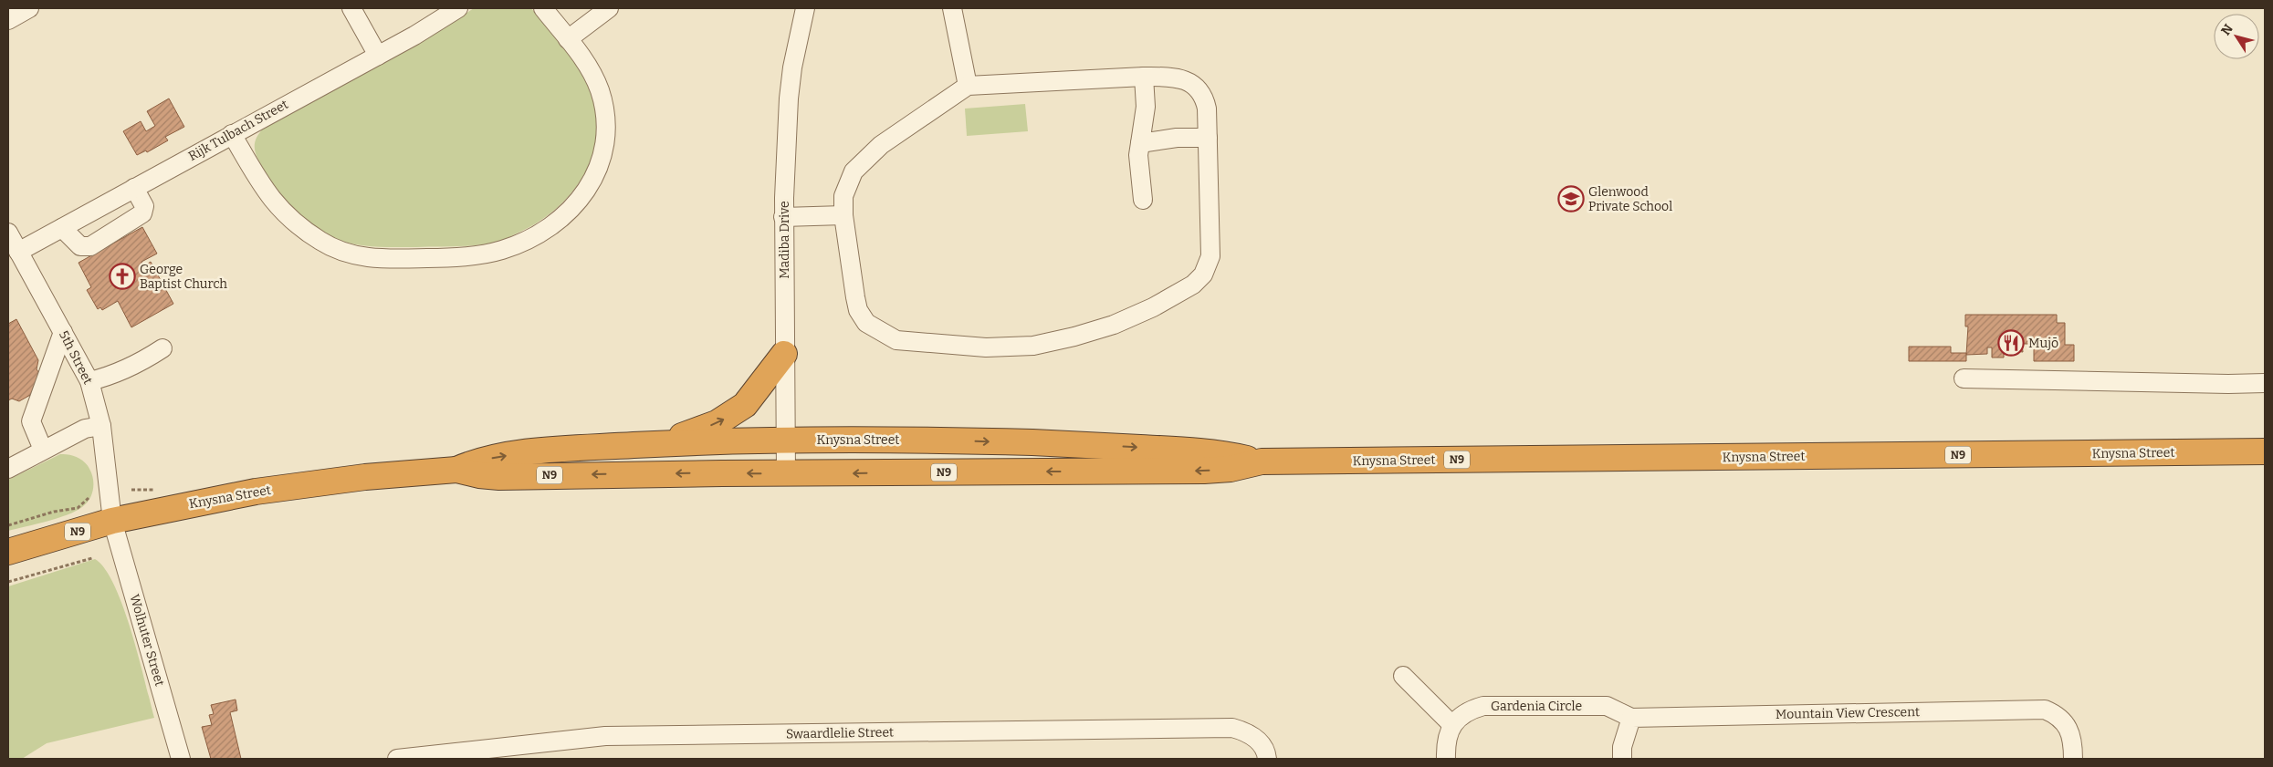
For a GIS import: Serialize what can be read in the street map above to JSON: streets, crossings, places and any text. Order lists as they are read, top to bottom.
{
  "streets": {
    "highway": ["Knysna Street", "N9"],
    "street": [
      "Rijk Tulbach Street",
      "Madiba Drive",
      "5th Street",
      "Wolhuter Street",
      "Gardenia Circle",
      "Mountain View Crescent",
      "Swaardlelie Street"
    ]
  },
  "crossings": [
    ["Rijk Tulbach Street", "5th Street"],
    ["Madiba Drive", "Knysna Street"],
    ["5th Street", "Knysna Street"],
    ["5th Street", "Wolhuter Street"],
    ["Knysna Street", "Wolhuter Street"],
    ["Gardenia Circle", "Mountain View Crescent"]
  ],
  "places": {
    "school or university": ["Glenwood Private School"],
    "church": ["George Baptist Church"],
    "restaurant": ["Mujō"]
  },
  "north": "top left"
}
